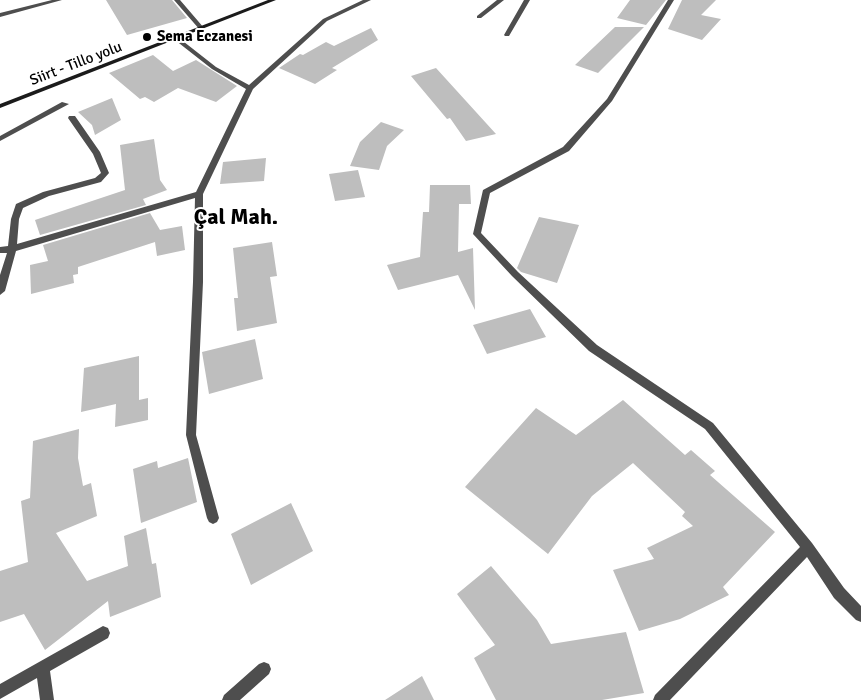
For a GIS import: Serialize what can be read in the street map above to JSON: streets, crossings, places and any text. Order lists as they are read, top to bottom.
{
  "streets": {
    "main road": ["Siirt - Tillo yolu"]
  },
  "districts": ["Çal Mah."],
  "places": ["Sema Eczanesi"]
}
